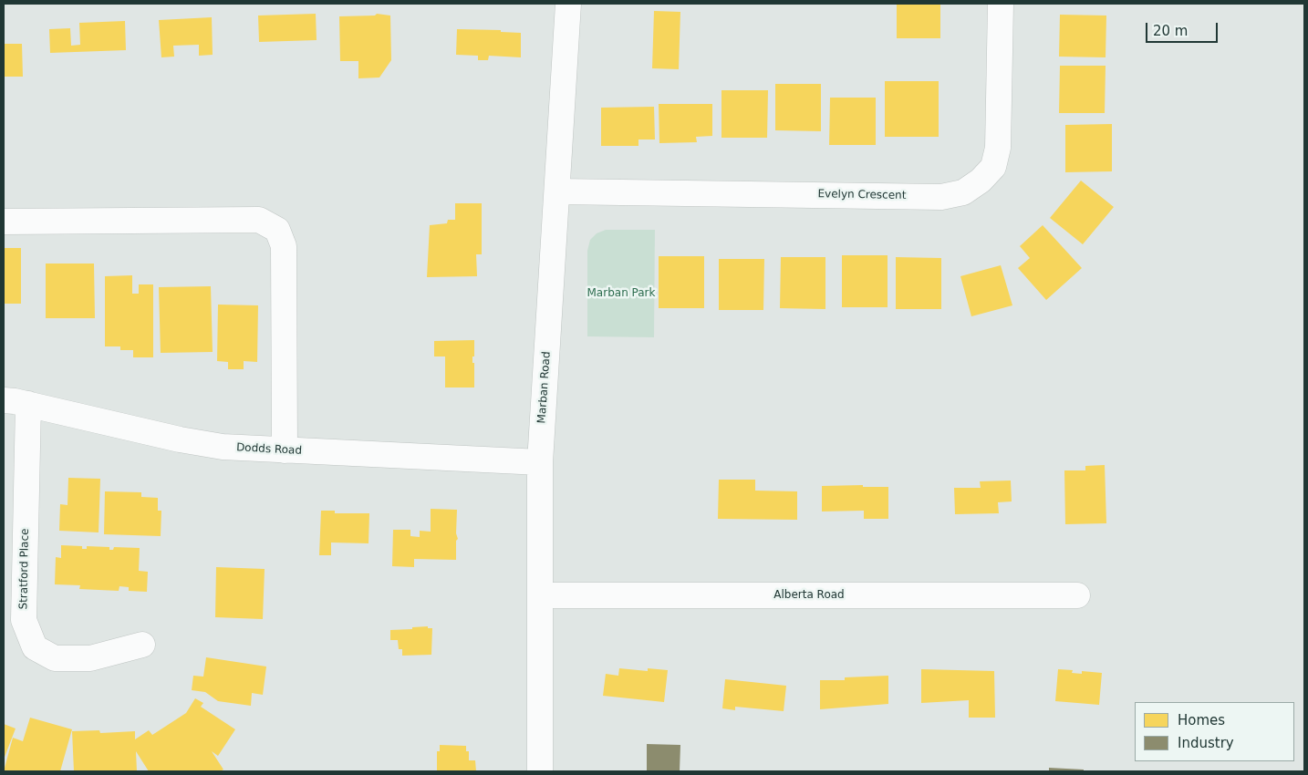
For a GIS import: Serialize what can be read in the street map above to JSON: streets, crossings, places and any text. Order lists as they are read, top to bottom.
{
  "streets": {
    "street": [
      "Evelyn Crescent",
      "Marban Road",
      "Dodds Road",
      "Stratford Place",
      "Alberta Road"
    ]
  },
  "crossings": [
    ["Evelyn Crescent", "Marban Road"],
    ["Marban Road", "Dodds Road"],
    ["Marban Road", "Alberta Road"],
    ["Dodds Road", "Stratford Place"]
  ],
  "parks": ["Marban Park"],
  "legend": ["Homes", "Industry"],
  "scale_bar": "20 m"
}
